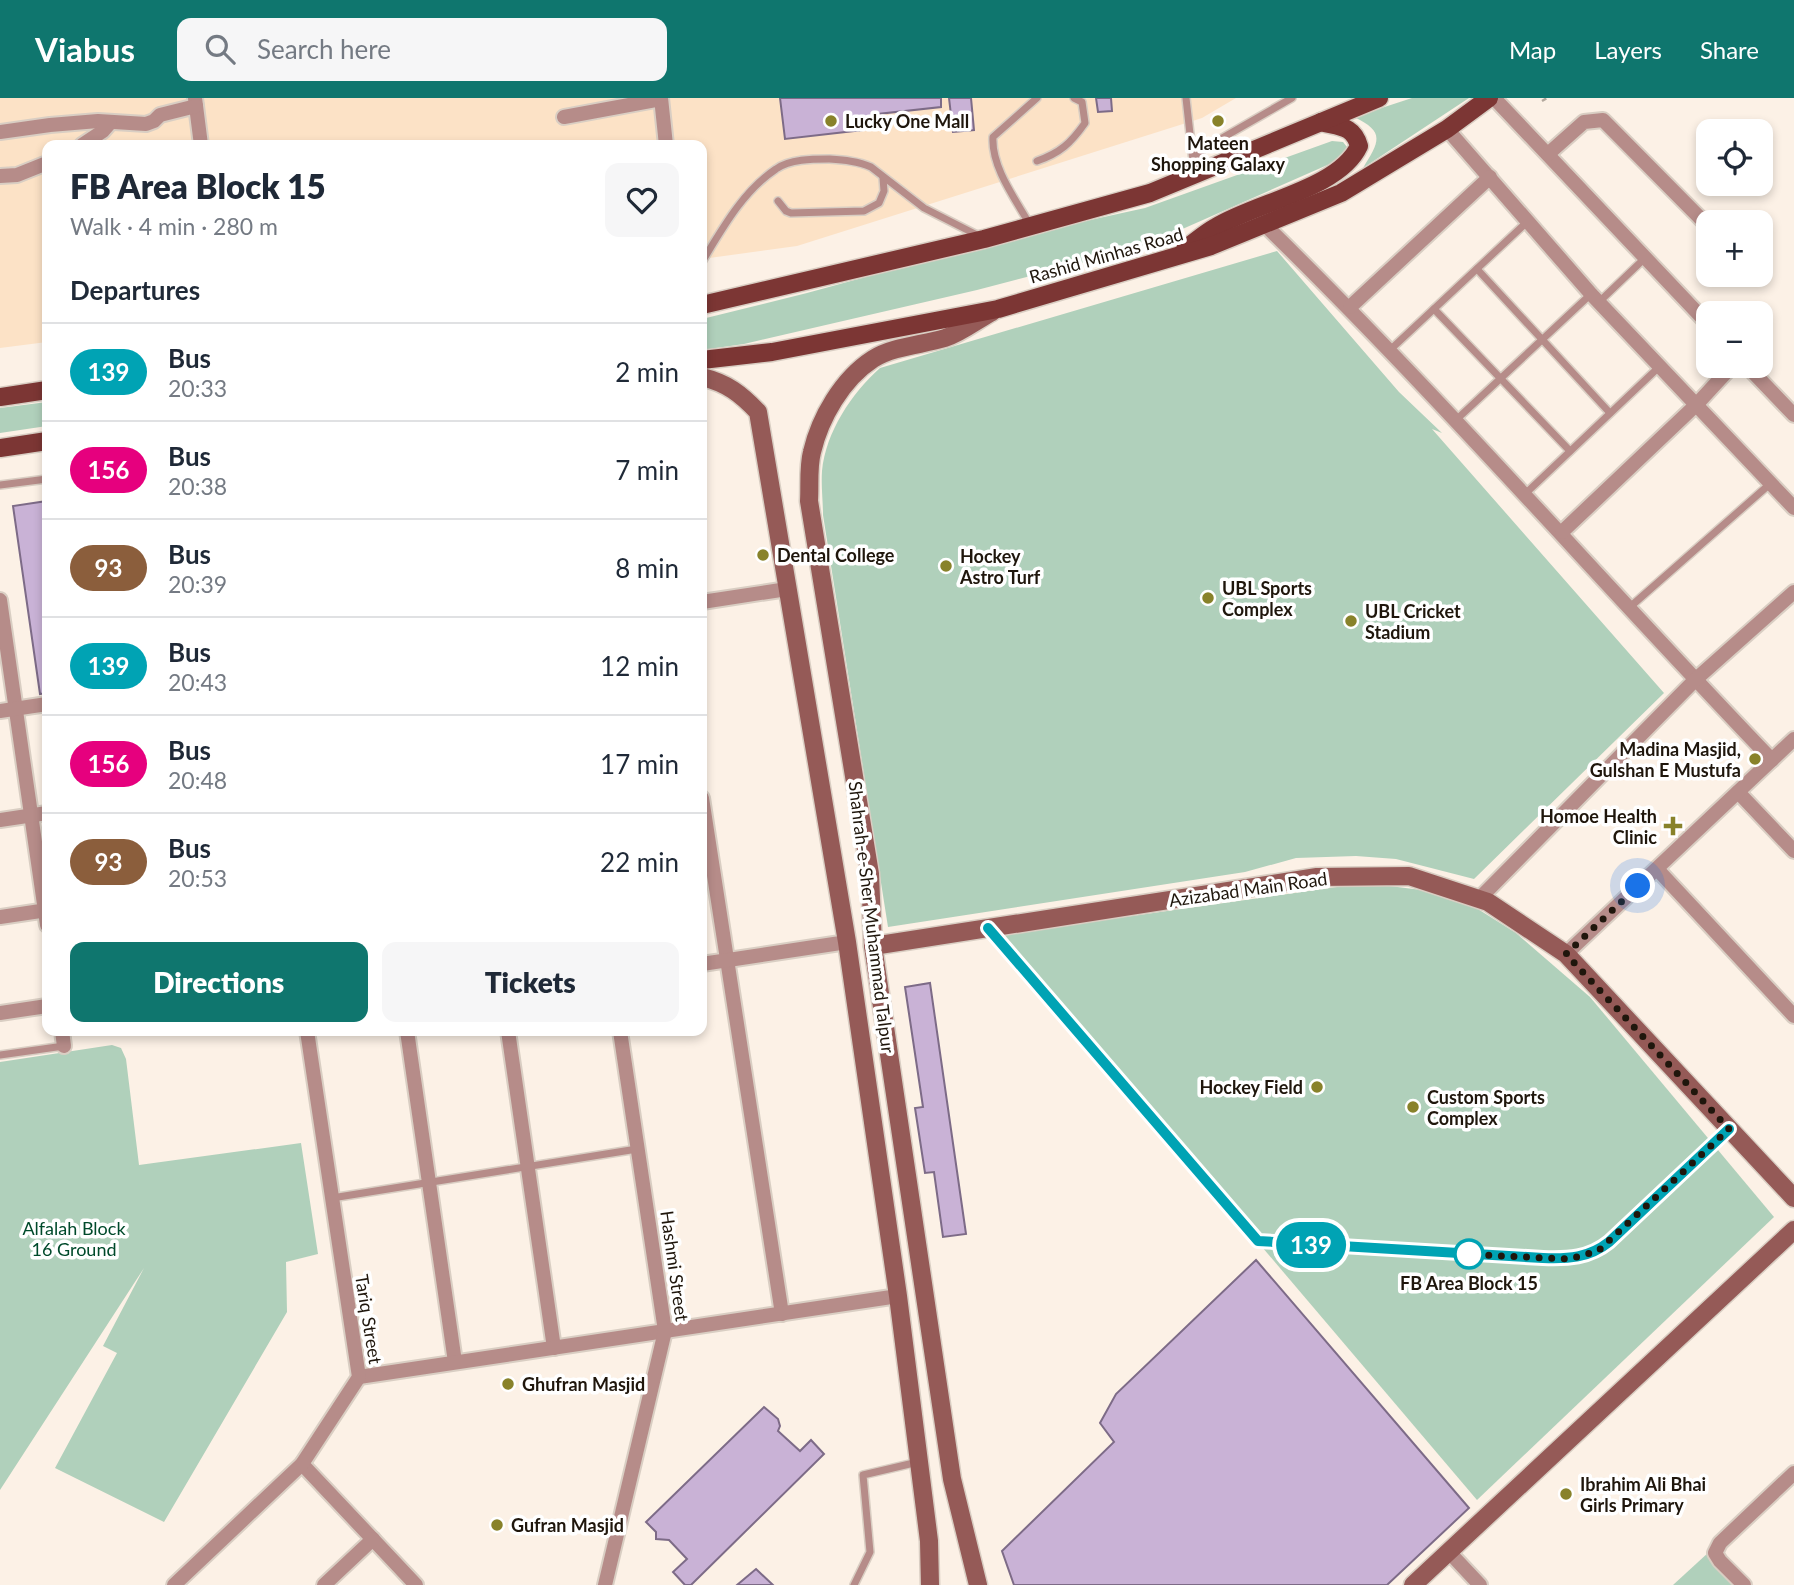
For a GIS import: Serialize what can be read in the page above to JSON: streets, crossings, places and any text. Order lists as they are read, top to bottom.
{
  "streets": {
    "main road": ["Rashid Minhas Road", "Azizabad Main Road", "Shahrah-e-Sher Muhammad Talpur"],
    "street": ["Hashmi Street", "Tariq Street"]
  },
  "crossings": [
    ["Rashid Minhas Road", "Shahrah-e-Sher Muhammad Talpur"],
    ["Azizabad Main Road", "Shahrah-e-Sher Muhammad Talpur"]
  ],
  "parks": ["Alfalah Block 16 Ground"],
  "places": {
    "other": [
      "Lucky One Mall",
      "Mateen Shopping Galaxy",
      "Dental College",
      "Hockey Astro Turf",
      "UBL Sports Complex",
      "UBL Cricket Stadium",
      "Madina Masjid, Gulshan E Mustufa",
      "Hockey Field",
      "Custom Sports Complex",
      "FB Area Block 15",
      "Ghufran Masjid",
      "Ibrahim Ali Bhai Girls Primary",
      "Gufran Masjid"
    ],
    "health": ["Homoe Health Clinic"]
  },
  "lines": ["bus line 139"],
  "page": {
    "header": "Viabus",
    "search": "Search here",
    "nav": ["Map", "Layers", "Share"],
    "on_map": "139",
    "map_buttons": ["+", "−"],
    "heading": [
      ["FB Area Block 15", "Walk · 4 min · 280 m"],
      "Departures"
    ],
    "list": [
      {
        "mark": "139",
        "name": "Bus",
        "note": "20:33",
        "value": "2 min"
      },
      {
        "mark": "156",
        "name": "Bus",
        "note": "20:38",
        "value": "7 min"
      },
      {
        "mark": "93",
        "name": "Bus",
        "note": "20:39",
        "value": "8 min"
      },
      {
        "mark": "139",
        "name": "Bus",
        "note": "20:43",
        "value": "12 min"
      },
      {
        "mark": "156",
        "name": "Bus",
        "note": "20:48",
        "value": "17 min"
      },
      {
        "mark": "93",
        "name": "Bus",
        "note": "20:53",
        "value": "22 min"
      }
    ],
    "buttons": ["Directions", "Tickets"]
  }
}
